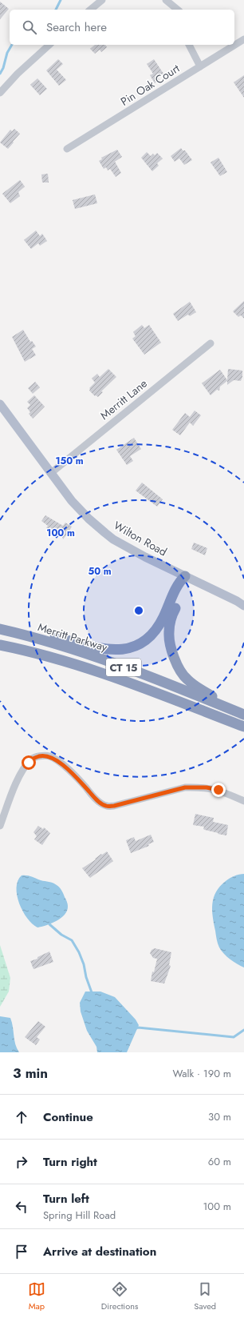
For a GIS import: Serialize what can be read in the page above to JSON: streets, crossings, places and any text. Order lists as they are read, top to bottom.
{
  "streets": {
    "highway": ["Merritt Parkway", "CT 15"],
    "main road": ["Wilton Road"],
    "street": ["Pin Oak Court", "Merritt Lane"]
  },
  "crossings": [
    ["Merritt Lane", "Wilton Road"]
  ],
  "page": {
    "search": "Search here",
    "heading": ["3 min", "Walk · 190 m"],
    "list": [
      ["Continue", "30 m"],
      ["Turn right", "60 m"],
      ["Turn left", "Spring Hill Road", "100 m"],
      "Arrive at destination"
    ],
    "nav": ["Map", "Directions", "Saved"]
  },
  "rings": ["150 m", "100 m", "50 m"]
}
